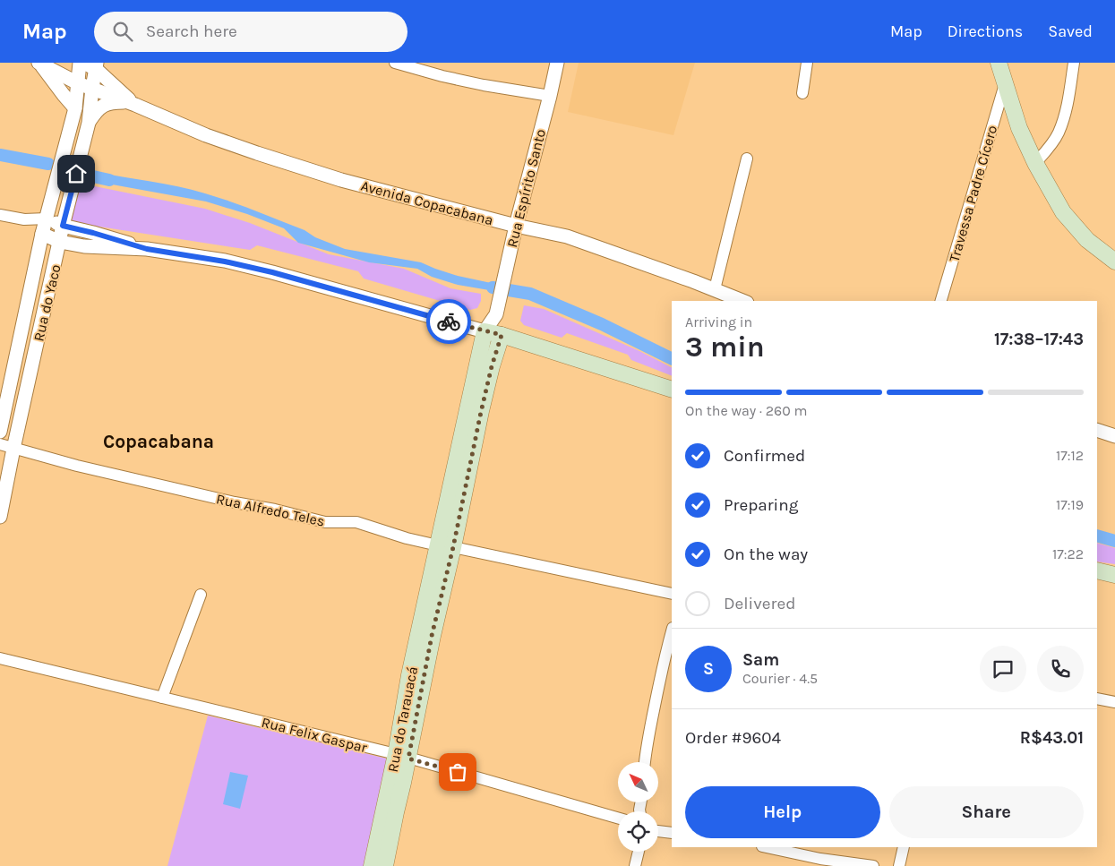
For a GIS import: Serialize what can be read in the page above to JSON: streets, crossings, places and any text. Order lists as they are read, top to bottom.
{
  "streets": {
    "main road": ["Rua Espírito Santo", "Rua do Tarauacá"],
    "street": [
      "Travessa Padre Cícero",
      "Avenida Copacabana",
      "Rua do Yaco",
      "Rua Alfredo Teles",
      "Rua Felix Gaspar"
    ]
  },
  "crossings": [
    ["Rua Espírito Santo", "Avenida Copacabana"],
    ["Rua Espírito Santo", "Rua Alfredo Teles"],
    ["Rua Espírito Santo", "Rua do Tarauacá"],
    ["Avenida Copacabana", "Rua do Yaco"],
    ["Rua do Yaco", "Rua Alfredo Teles"],
    ["Rua Alfredo Teles", "Rua do Tarauacá"],
    ["Rua do Tarauacá", "Rua Felix Gaspar"]
  ],
  "districts": ["Copacabana"],
  "north": "top left",
  "page": {
    "header": "Map",
    "search": "Search here",
    "nav": ["Map", "Directions", "Saved"],
    "heading": ["3 min", "Arriving in", "17:38–17:43"],
    "panel": [
      "Sam",
      "Courier · 4.5",
      "Order #9604",
      "R$43.01"
    ],
    "bar": "On the way · 260 m",
    "list": [
      ["Confirmed", "17:12"],
      ["Preparing", "17:19"],
      ["On the way", "17:22"],
      "Delivered"
    ],
    "round": "S",
    "buttons": ["Help", "Share"]
  }
}
